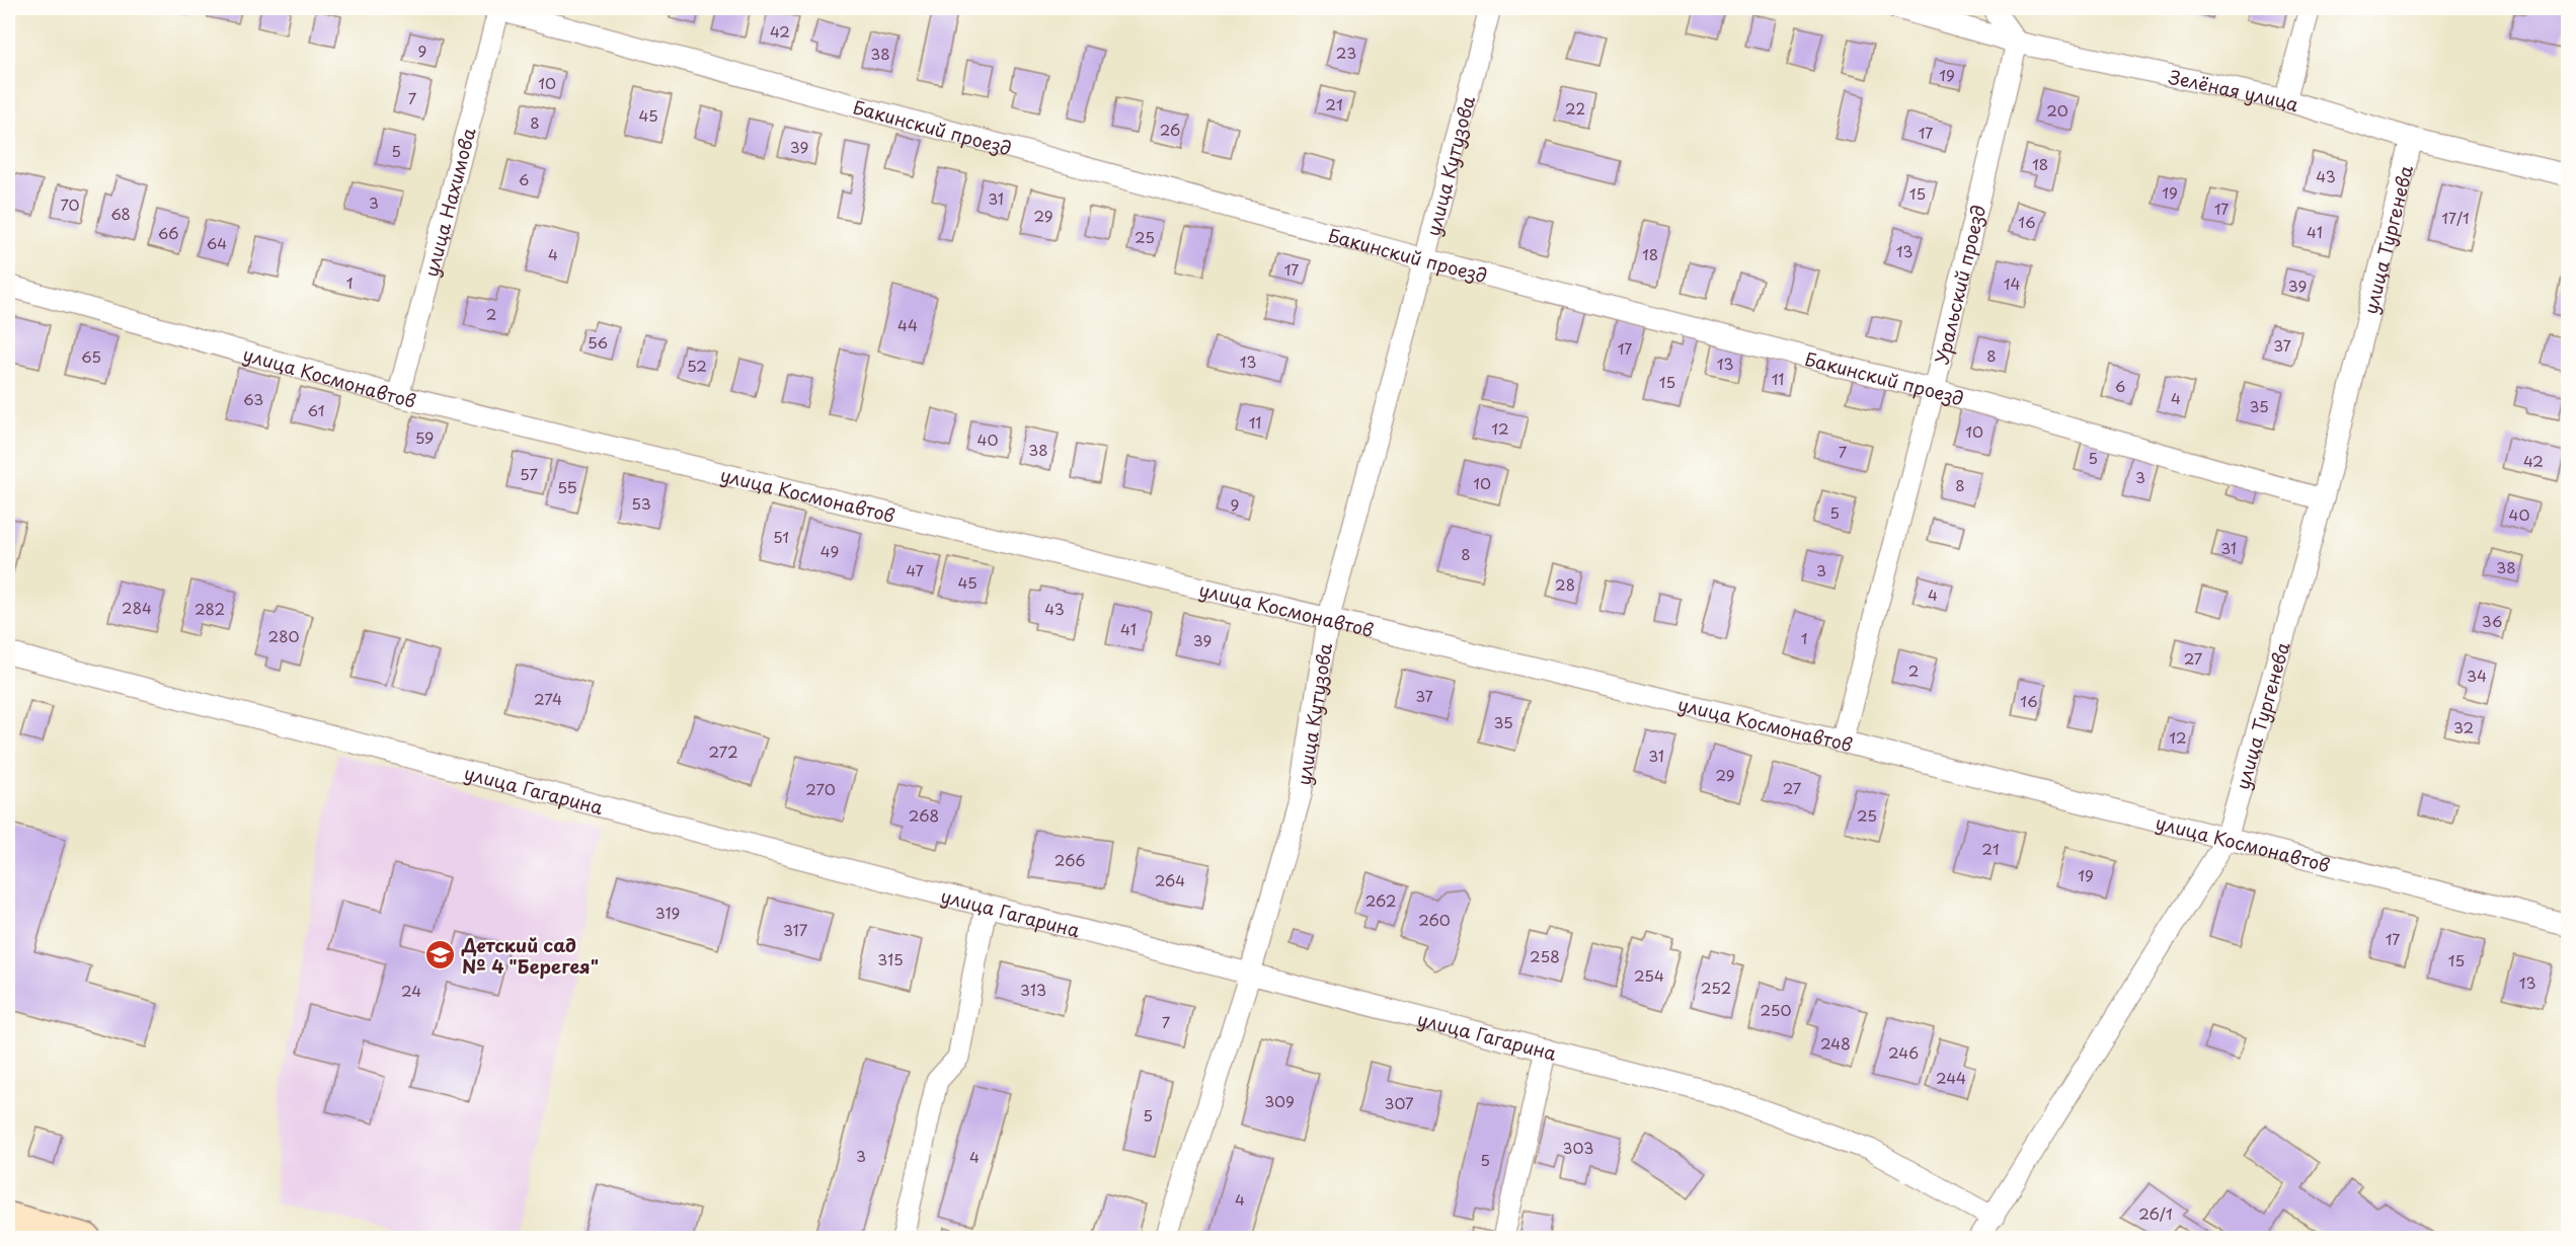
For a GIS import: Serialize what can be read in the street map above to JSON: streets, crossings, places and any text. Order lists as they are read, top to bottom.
{
  "streets": {
    "street": [
      "Зелёная улица",
      "Бакинский проезд",
      "улица Кутузова",
      "улица Нахимова",
      "улица Тургенева",
      "Уральский проезд",
      "улица Космонавтов",
      "улица Гагарина"
    ]
  },
  "crossings": [
    ["Зелёная улица", "улица Тургенева"],
    ["Зелёная улица", "Уральский проезд"],
    ["Бакинский проезд", "улица Кутузова"],
    ["Бакинский проезд", "улица Нахимова"],
    ["Бакинский проезд", "улица Тургенева"],
    ["Бакинский проезд", "Уральский проезд"],
    ["улица Кутузова", "улица Космонавтов"],
    ["улица Кутузова", "улица Гагарина"],
    ["улица Нахимова", "улица Космонавтов"],
    ["улица Тургенева", "улица Космонавтов"],
    ["улица Тургенева", "улица Гагарина"],
    ["Уральский проезд", "улица Космонавтов"]
  ],
  "places": {
    "school or university": ["Детский сад № 4 \"Берегея\""]
  },
  "house_numbers": [
    "42",
    "9",
    "23",
    "38",
    "19",
    "10",
    "7",
    "21",
    "22",
    "20",
    "45",
    "8",
    "26",
    "17",
    "39",
    "5",
    "18",
    "43",
    "6",
    "19",
    "15",
    "31",
    "3",
    "70",
    "17",
    "68",
    "29",
    "17/1",
    "16",
    "41",
    "66",
    "25",
    "64",
    "13",
    "4",
    "18",
    "17",
    "1",
    "14",
    "39",
    "2",
    "44",
    "56",
    "37",
    "17",
    "8",
    "65",
    "13",
    "13",
    "52",
    "11",
    "15",
    "6",
    "4",
    "63",
    "35",
    "61",
    "11",
    "12",
    "10",
    "59",
    "40",
    "38",
    "7",
    "5",
    "42",
    "57",
    "3",
    "10",
    "8",
    "55",
    "53",
    "9",
    "5",
    "40",
    "51",
    "31",
    "49",
    "8",
    "38",
    "47",
    "3",
    "45",
    "28",
    "4",
    "284",
    "282",
    "43",
    "36",
    "41",
    "280",
    "1",
    "39",
    "27",
    "2",
    "34",
    "37",
    "274",
    "16",
    "35",
    "32",
    "12",
    "272",
    "31",
    "29",
    "27",
    "270",
    "268",
    "25",
    "21",
    "266",
    "19",
    "264",
    "262",
    "319",
    "260",
    "317",
    "17",
    "258",
    "315",
    "15",
    "254",
    "13",
    "252",
    "313",
    "24",
    "250",
    "7",
    "248",
    "246",
    "244",
    "309",
    "307",
    "5",
    "303",
    "3",
    "4",
    "5",
    "4",
    "26/1"
  ]
}
